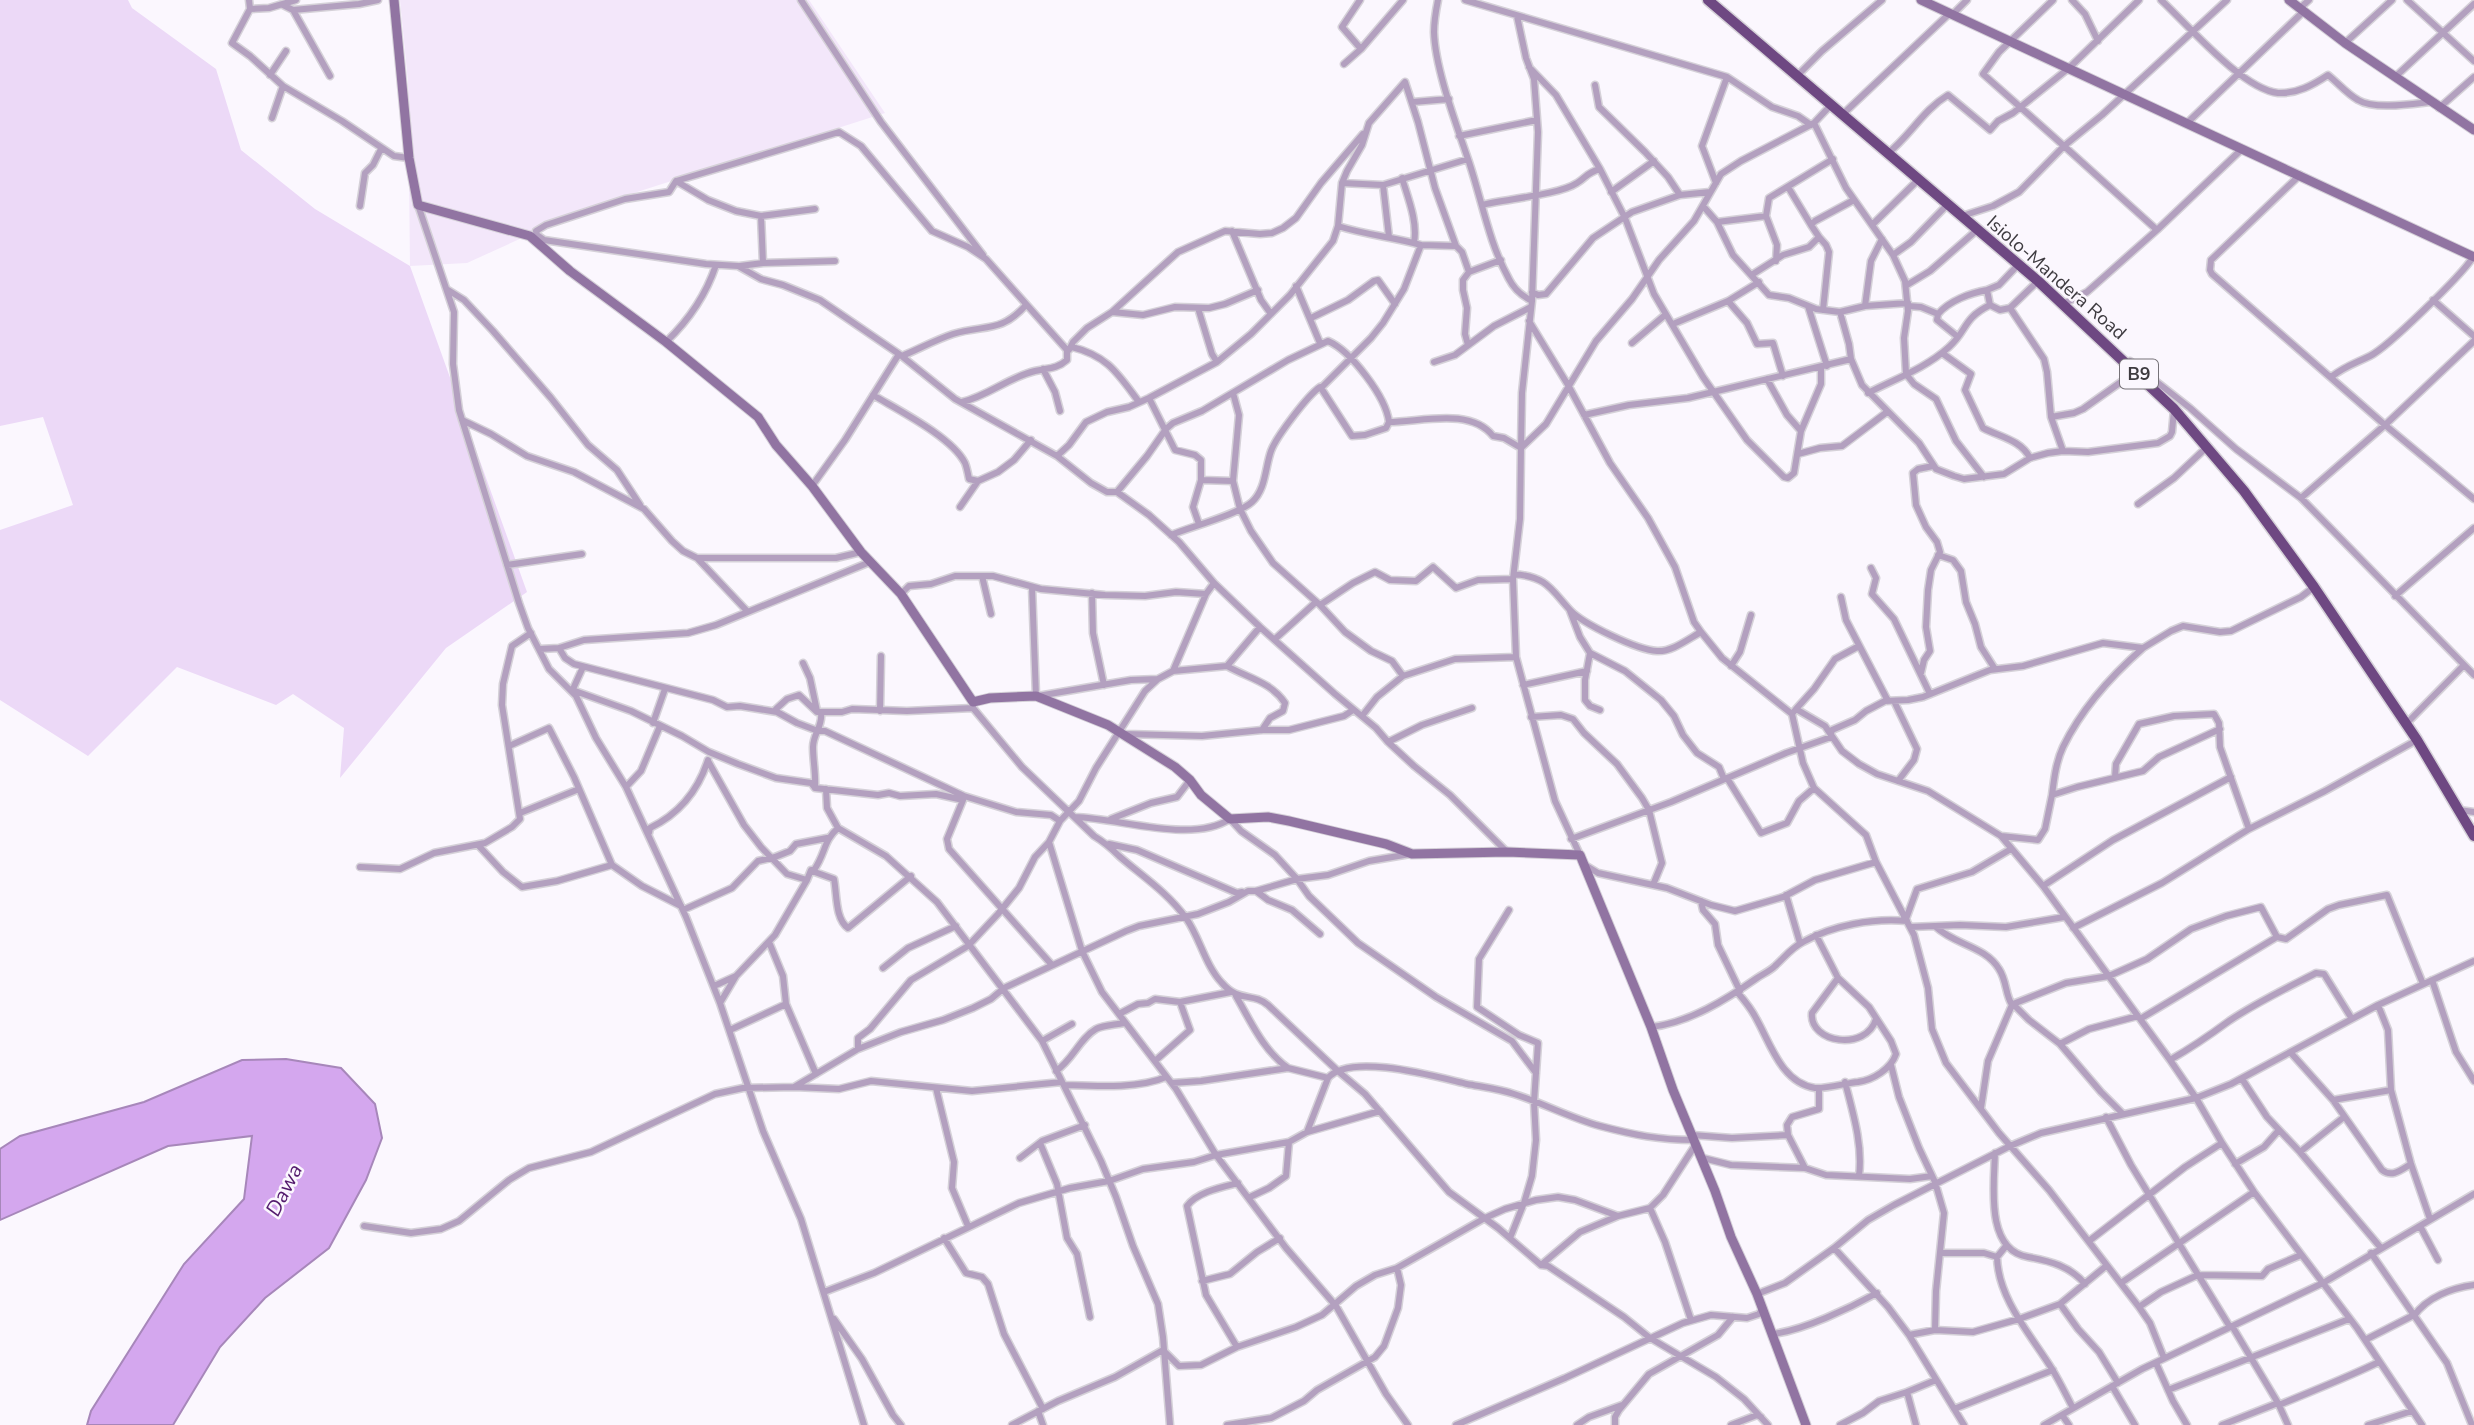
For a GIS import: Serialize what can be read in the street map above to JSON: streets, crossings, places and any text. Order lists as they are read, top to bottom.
{
  "streets": {
    "highway": ["Isiolo-Mandera Road", "B9"]
  },
  "water": ["Dawa"]
}
